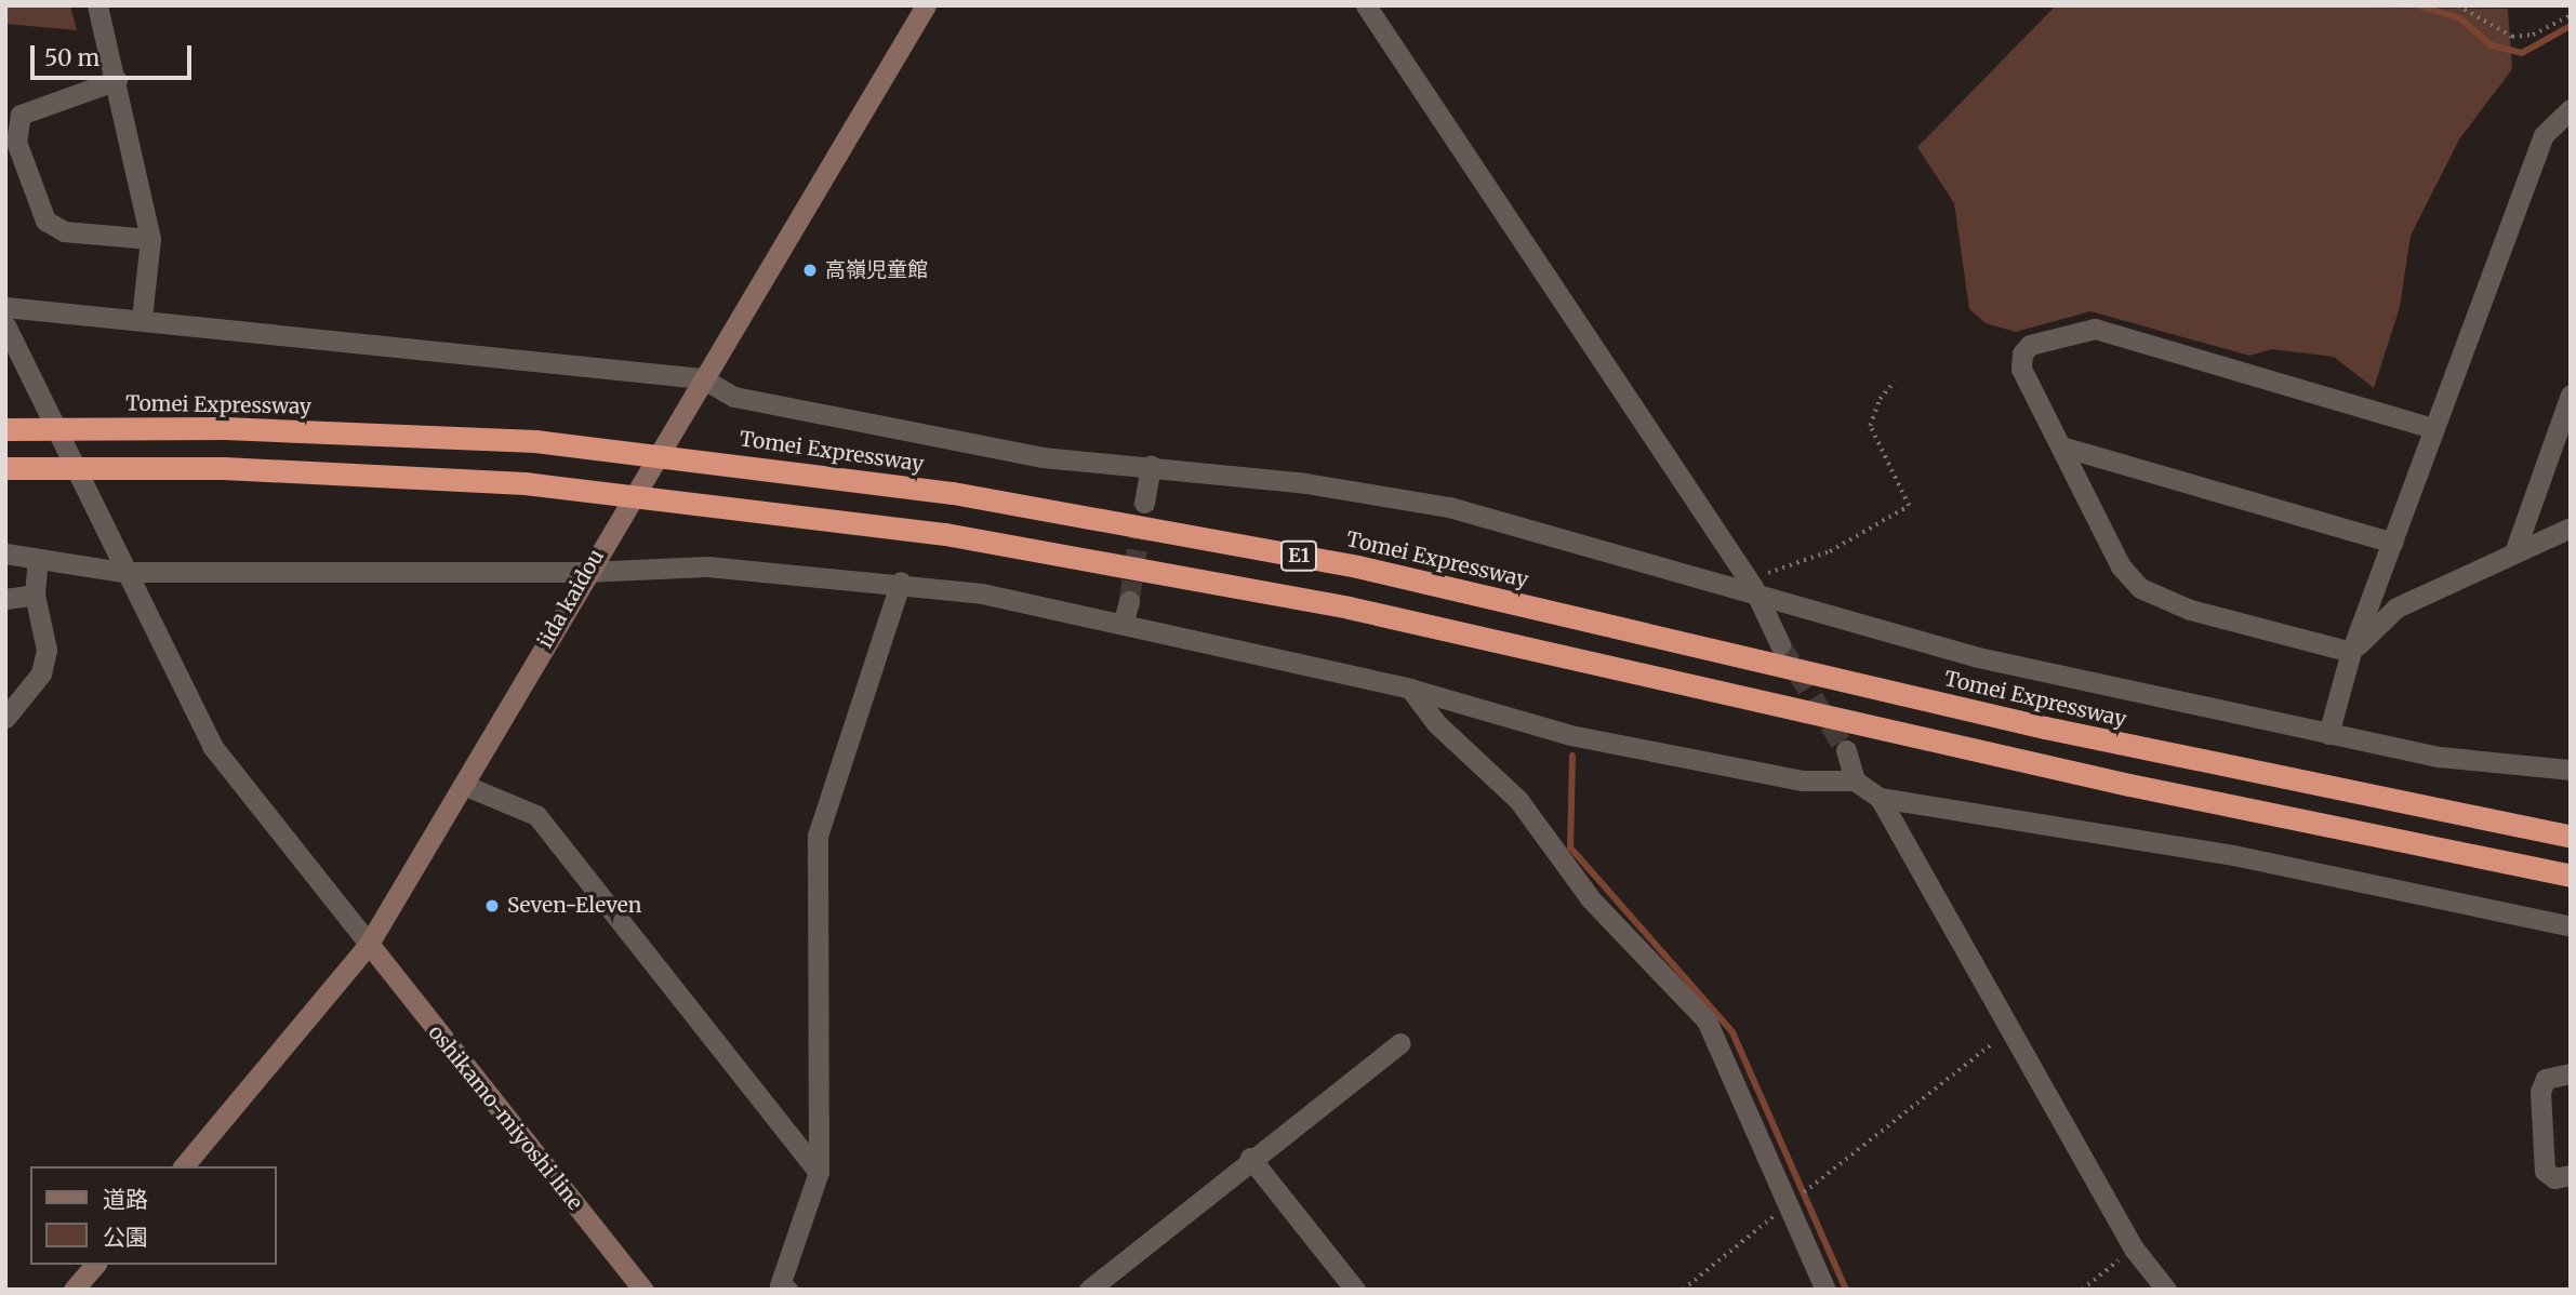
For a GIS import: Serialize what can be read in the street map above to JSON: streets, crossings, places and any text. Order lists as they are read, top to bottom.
{
  "streets": {
    "highway": ["Tomei Expressway", "E1"],
    "main road": ["iida kaidou", "oshikamo-miyoshi line"]
  },
  "crossings": [
    ["iida kaidou", "oshikamo-miyoshi line"]
  ],
  "places": ["高嶺児童館", "Seven-Eleven"],
  "legend": ["道路", "公園"],
  "scale_bar": "50 m"
}
